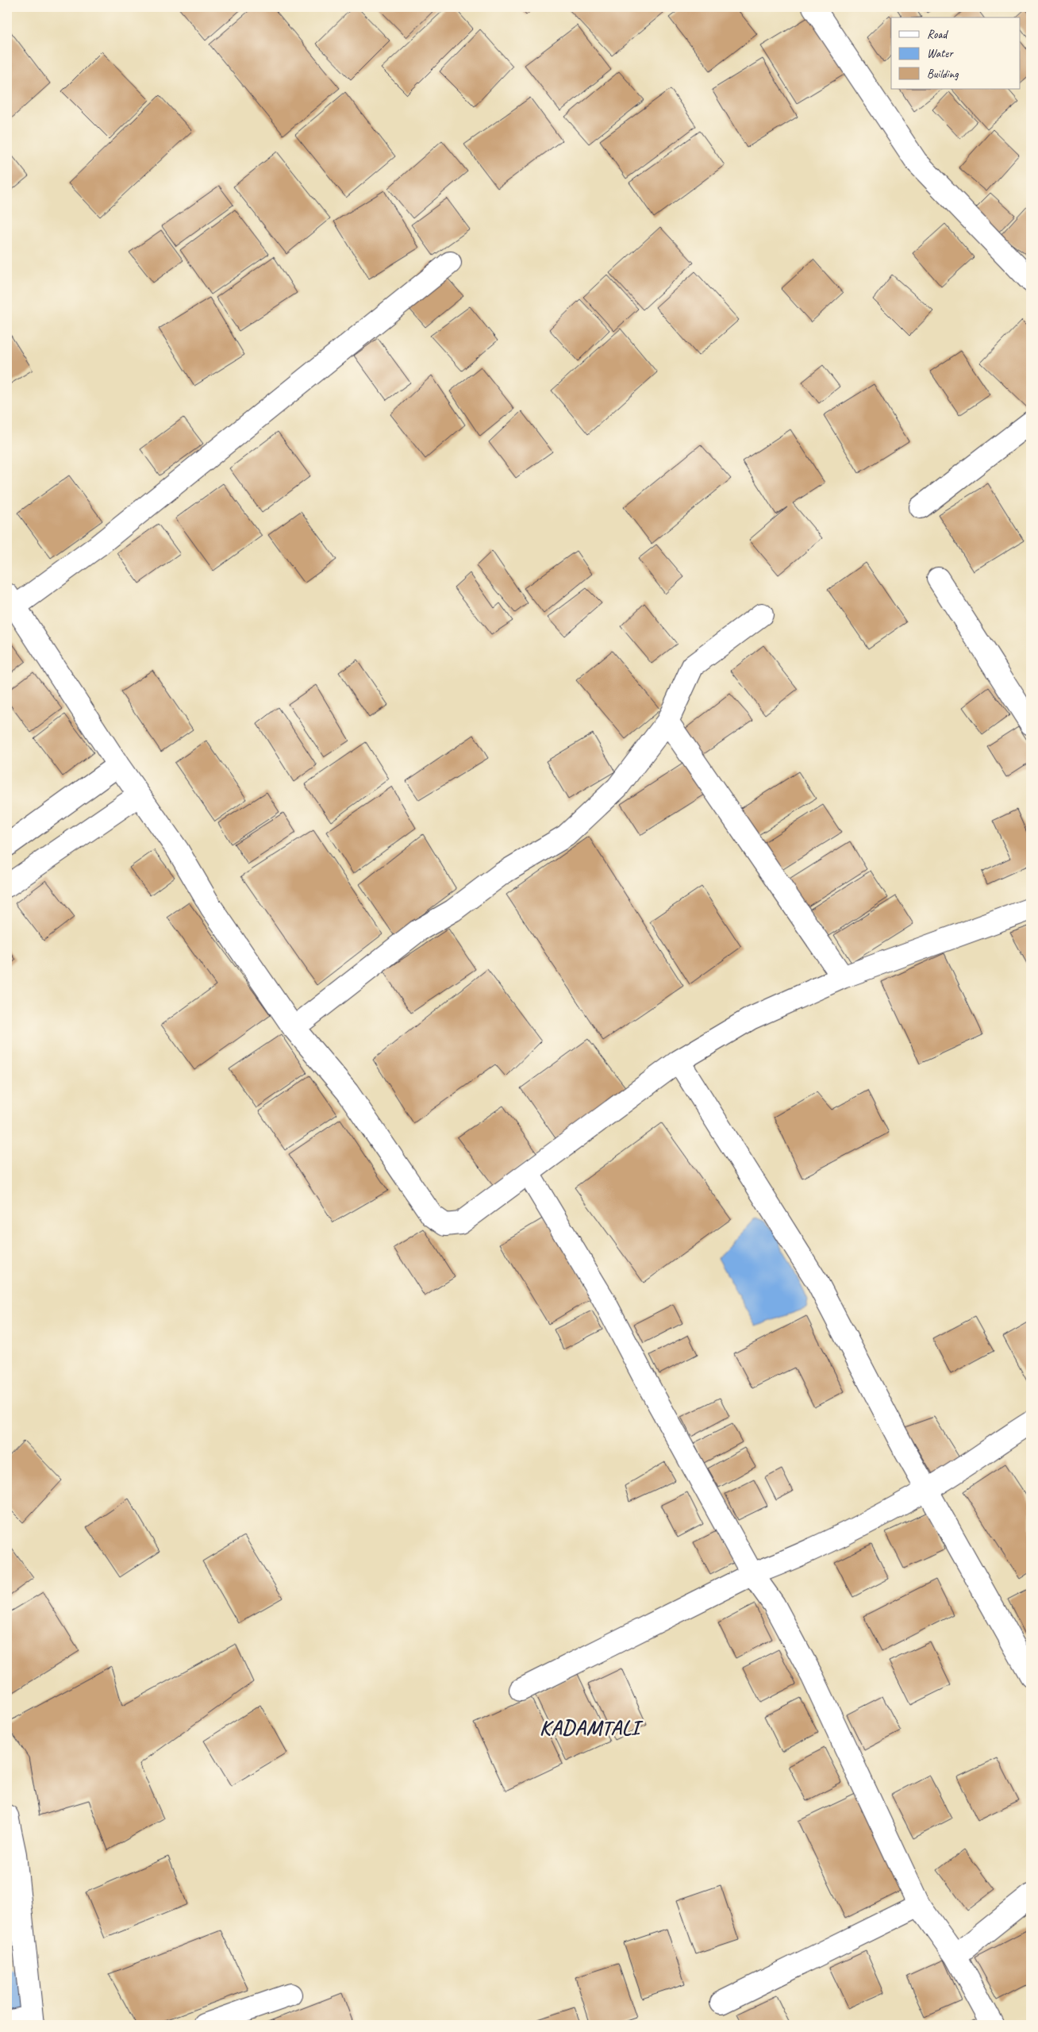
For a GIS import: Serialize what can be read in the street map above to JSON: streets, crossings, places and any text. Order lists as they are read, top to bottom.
{
  "districts": ["KADAMTALI"],
  "legend": ["Road", "Water", "Building"]
}
